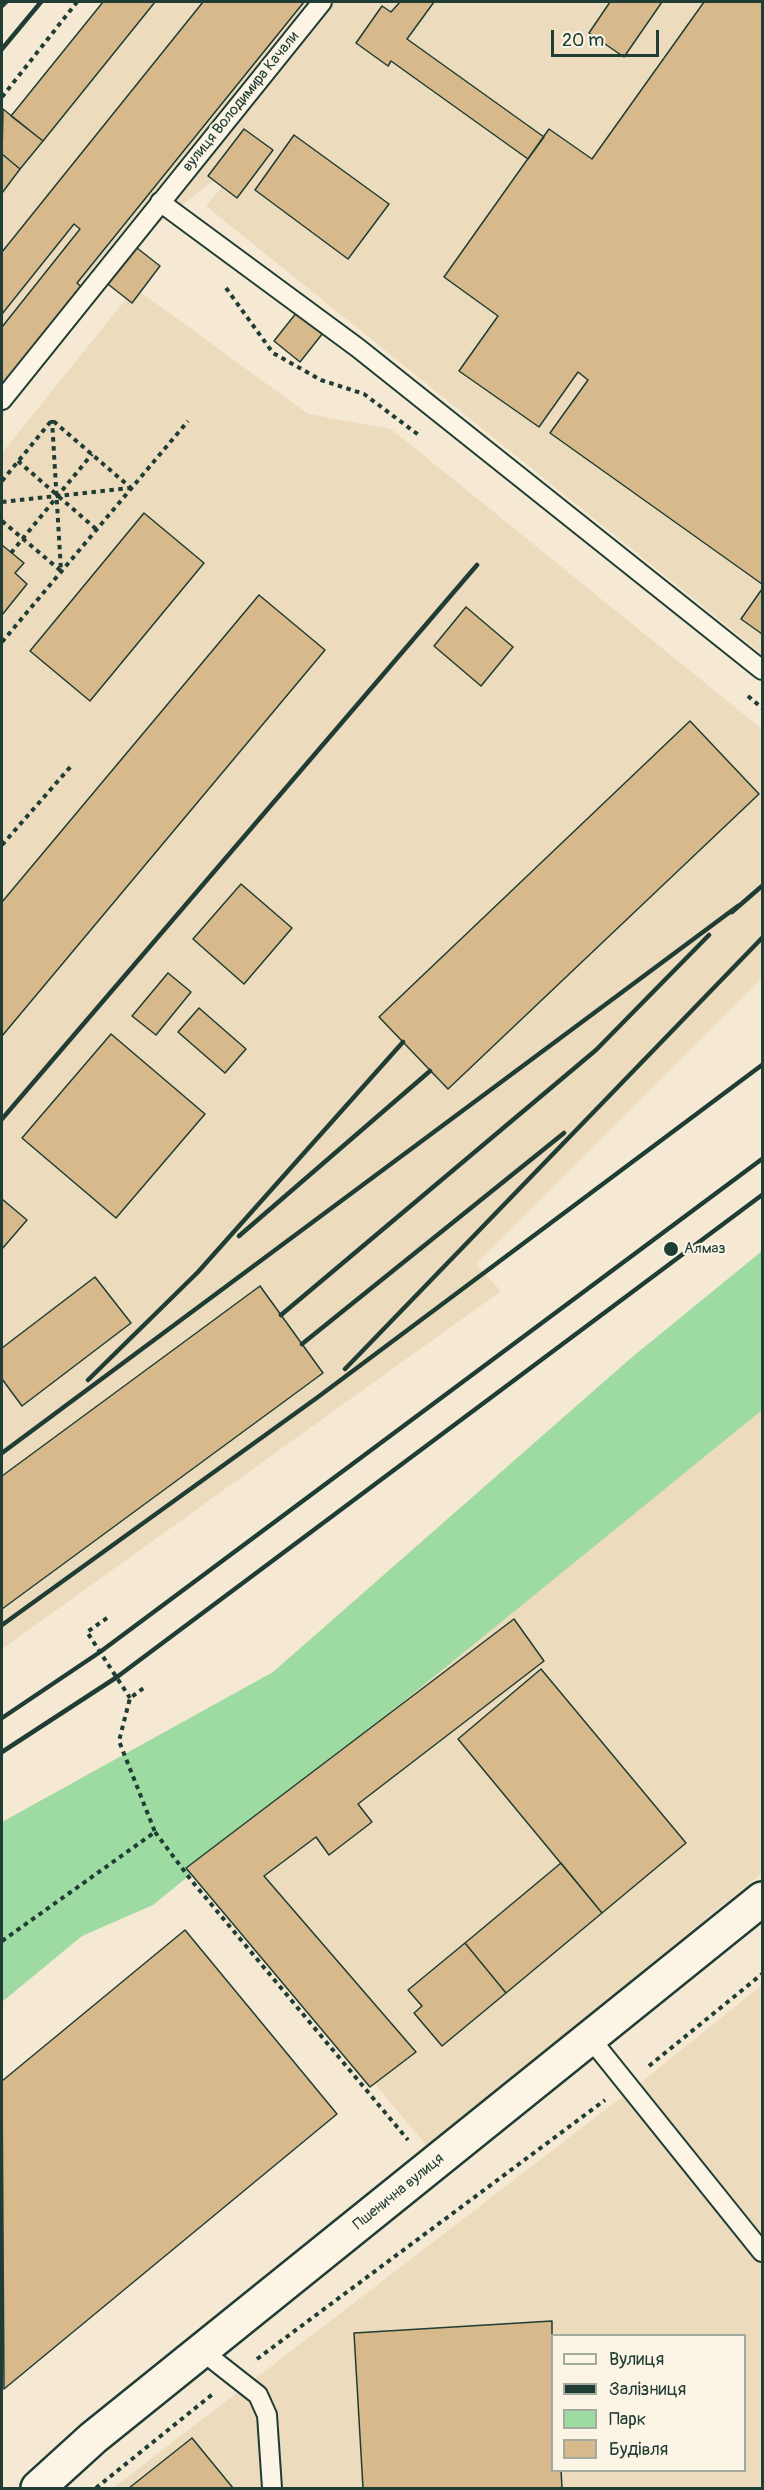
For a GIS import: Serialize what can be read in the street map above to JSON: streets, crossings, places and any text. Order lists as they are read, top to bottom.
{
  "streets": {
    "street": ["Пшенична вулиця"],
    "lane": ["вулиця Володимира Качали"]
  },
  "places": ["Алмаз"],
  "legend": [
    "Вулиця",
    "Залізниця",
    "Парк",
    "Будівля"
  ],
  "scale_bar": "20 m"
}
